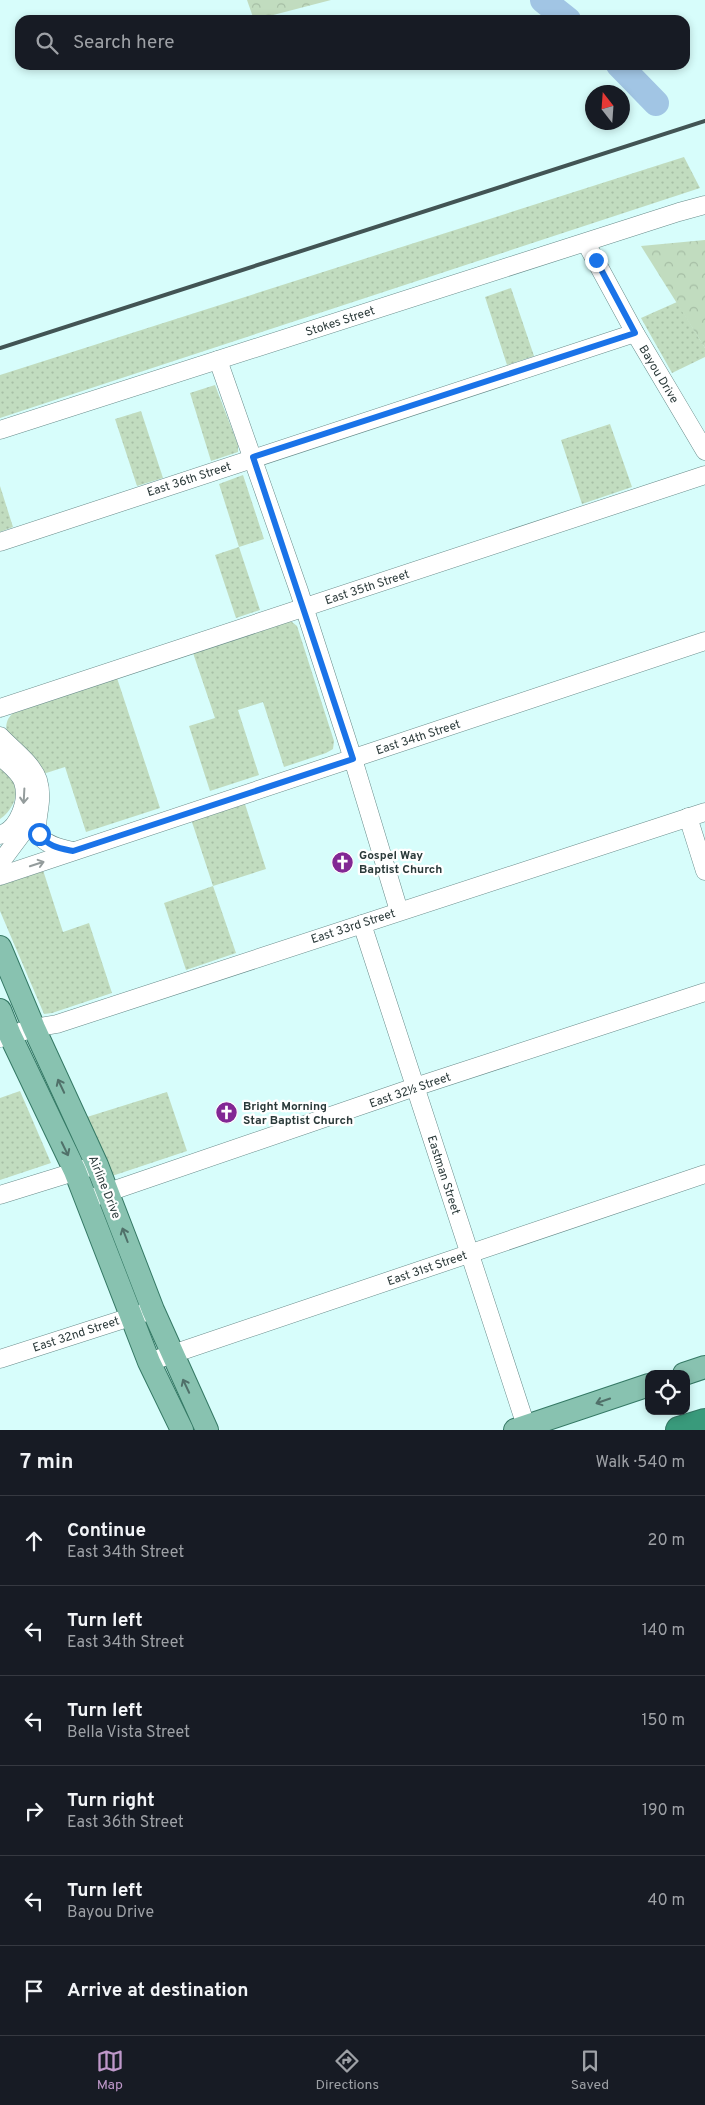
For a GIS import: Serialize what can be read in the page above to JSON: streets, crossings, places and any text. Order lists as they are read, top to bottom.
{
  "streets": {
    "main road": ["Airline Drive"],
    "street": [
      "Stokes Street",
      "Bayou Drive",
      "East 36th Street",
      "East 35th Street",
      "East 34th Street",
      "East 33rd Street",
      "East 32½ Street",
      "Eastman Street",
      "East 31st Street",
      "East 32nd Street"
    ]
  },
  "crossings": [
    ["Stokes Street", "Bayou Drive"],
    ["Bayou Drive", "East 36th Street"],
    ["East 33rd Street", "Eastman Street"],
    ["East 33rd Street", "Airline Drive"],
    ["East 32½ Street", "Eastman Street"],
    ["East 32½ Street", "Airline Drive"],
    ["Eastman Street", "East 31st Street"],
    ["Airline Drive", "East 31st Street"],
    ["Airline Drive", "East 32nd Street"]
  ],
  "places": {
    "church": ["Gospel Way Baptist Church", "Bright Morning Star Baptist Church"]
  },
  "north": "top",
  "page": {
    "search": "Search here",
    "heading": ["7 min", "Walk · 540 m"],
    "list": [
      ["Continue", "East 34th Street", "20 m"],
      ["Turn left", "East 34th Street", "140 m"],
      ["Turn left", "Bella Vista Street", "150 m"],
      ["Turn right", "East 36th Street", "190 m"],
      ["Turn left", "Bayou Drive", "40 m"],
      "Arrive at destination"
    ],
    "nav": ["Map", "Directions", "Saved"]
  }
}
